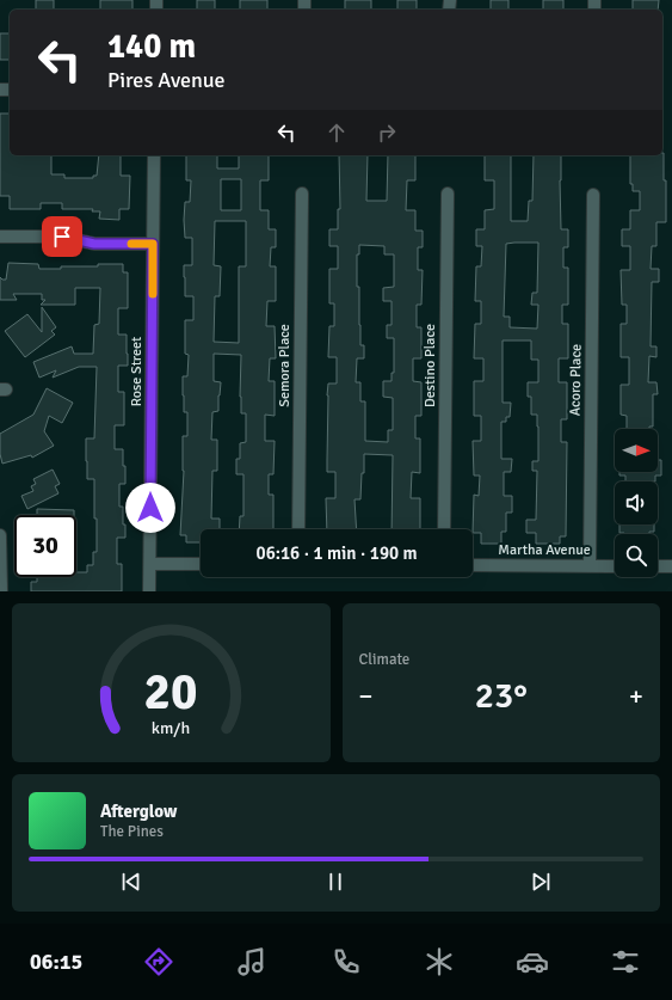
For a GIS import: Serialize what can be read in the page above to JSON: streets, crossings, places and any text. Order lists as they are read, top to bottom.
{
  "streets": {
    "street": [
      "Semora Place",
      "Destino Place",
      "Rose Street",
      "Acoro Place",
      "Martha Avenue"
    ]
  },
  "crossings": [
    ["Acoro Place", "Martha Avenue"]
  ],
  "north": "right",
  "page": {
    "turn": ["140 m", "Pires Avenue"],
    "limit": "30",
    "trip": "06:16 · 1 min · 190 m",
    "tile": "Climate",
    "heat": ["−", "23°", "+"],
    "song": ["Afterglow", "The Pines"],
    "tabs": "06:15",
    "gauge": ["20", "km/h"]
  }
}
